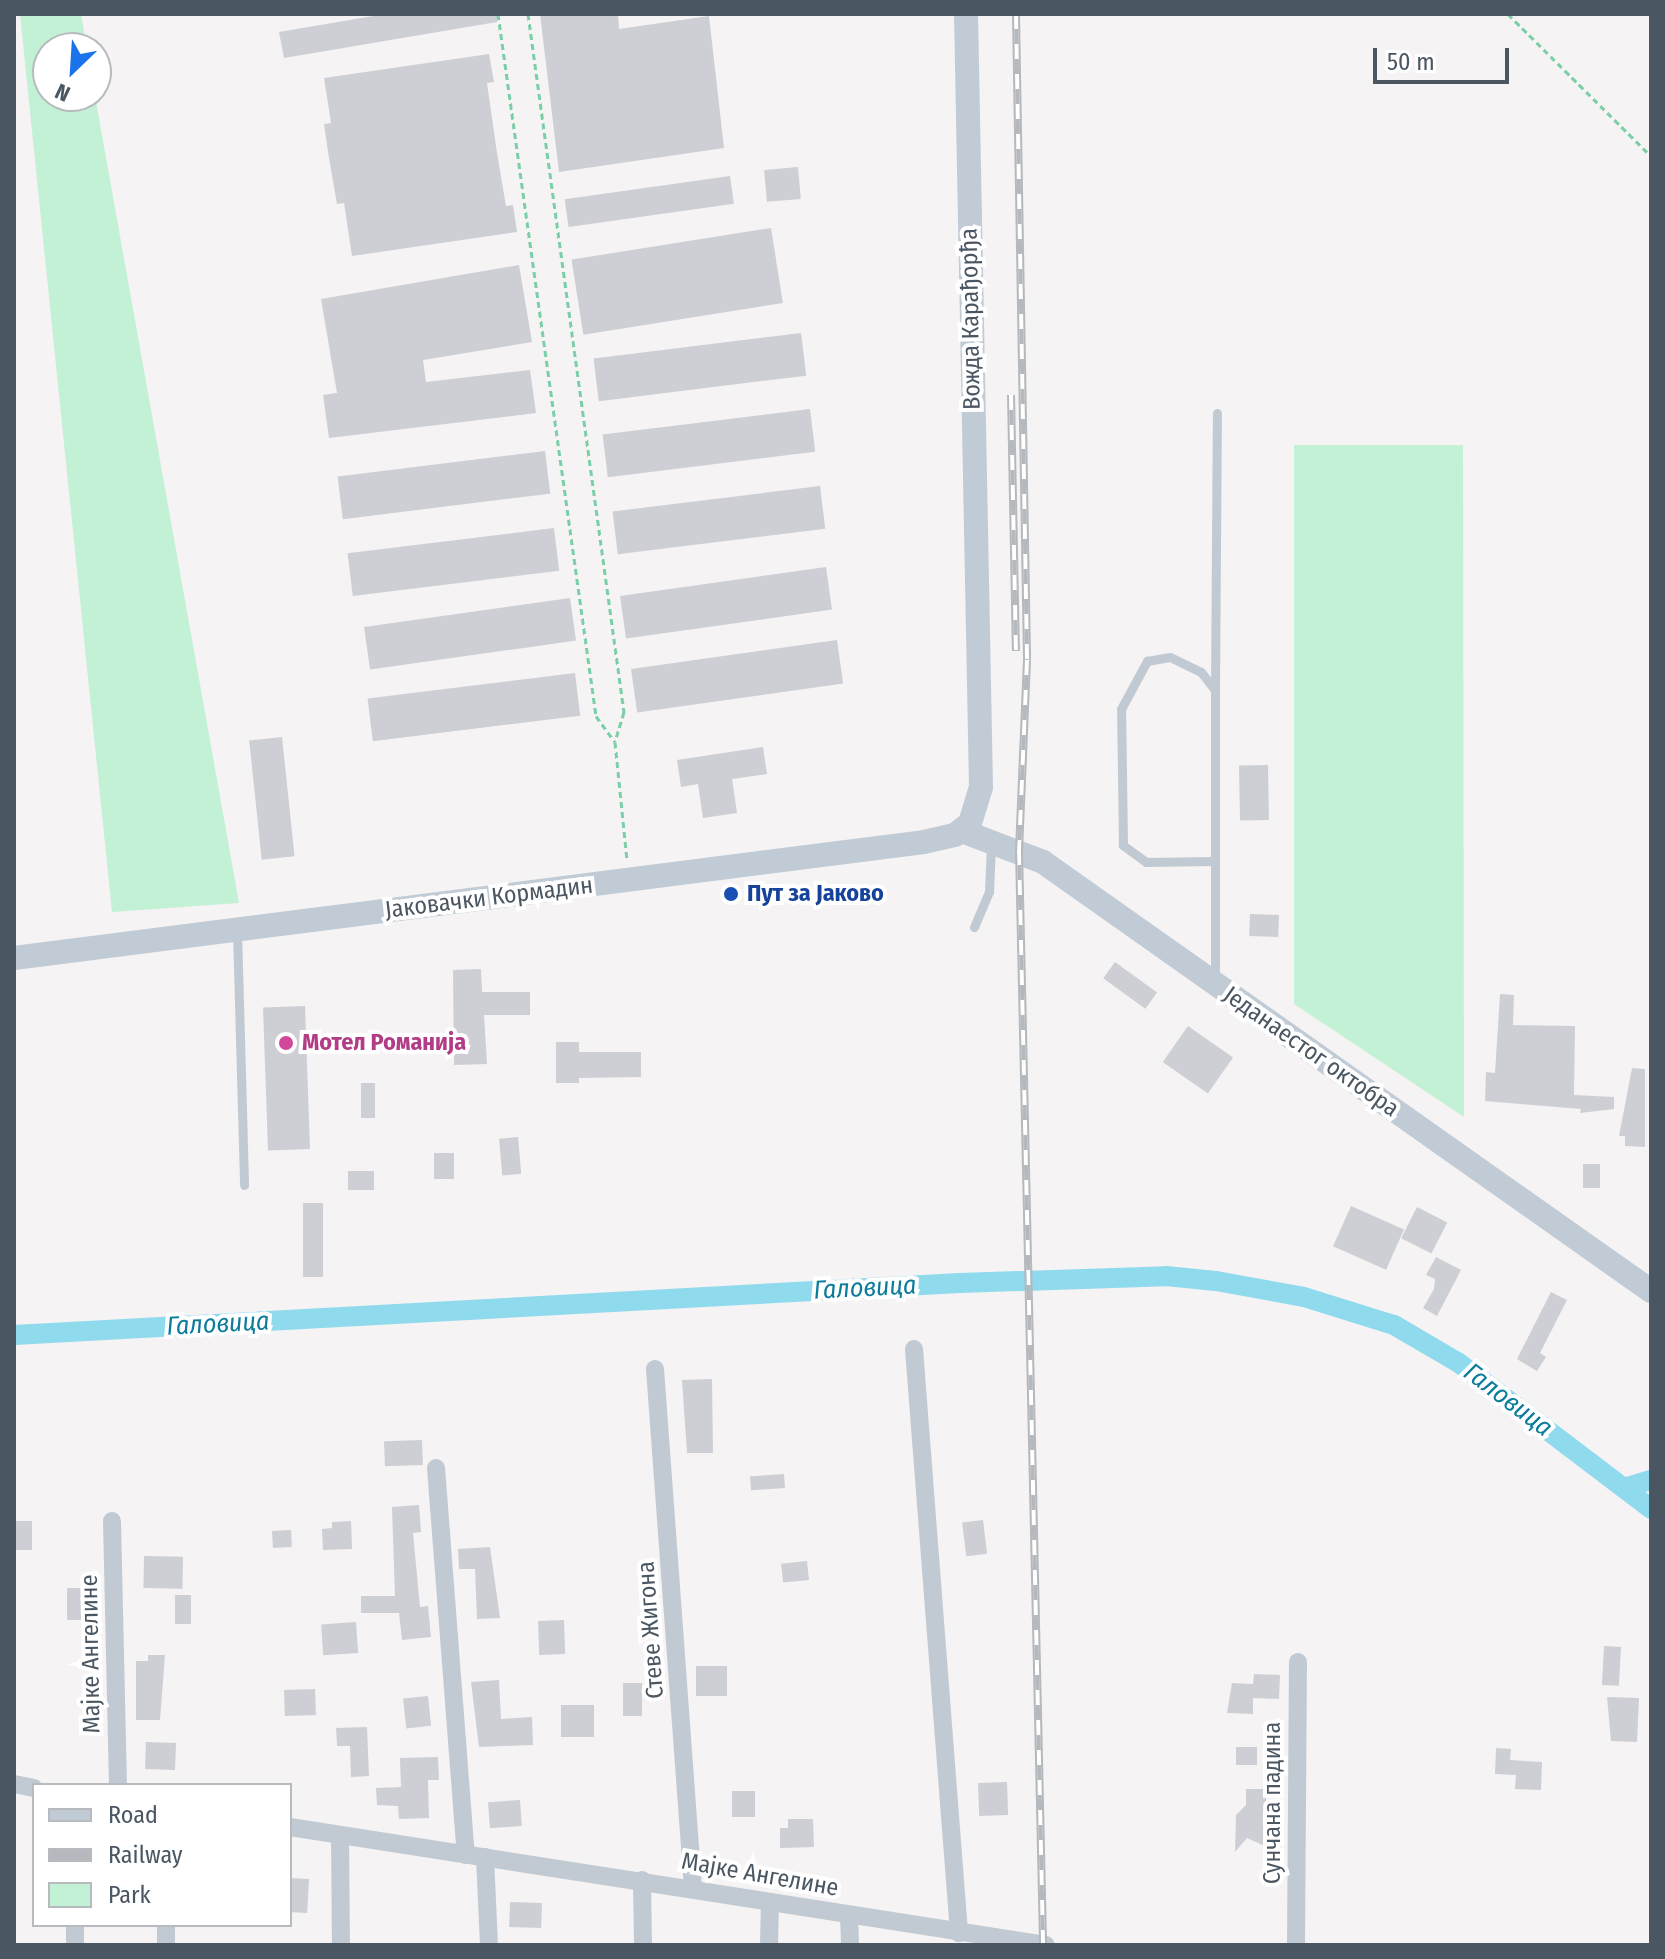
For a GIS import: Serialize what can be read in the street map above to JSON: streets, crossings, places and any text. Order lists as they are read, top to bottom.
{
  "streets": {
    "main road": ["Вожда Карађорђа", "Јаковачки Кормадин", "Једанаестог октобра"],
    "street": ["Стеве Жигона", "Мајке Ангелине", "Сунчана падина"]
  },
  "crossings": [
    ["Вожда Карађорђа", "Јаковачки Кормадин"],
    ["Вожда Карађорђа", "Једанаестог октобра"],
    ["Јаковачки Кормадин", "Једанаестог октобра"],
    ["Стеве Жигона", "Мајке Ангелине"]
  ],
  "water": ["Галовица"],
  "places": ["Пут за Јаково", "Мотел Романија"],
  "legend": ["Road", "Railway", "Park"],
  "scale_bar": "50 m",
  "north": "bottom left"
}
